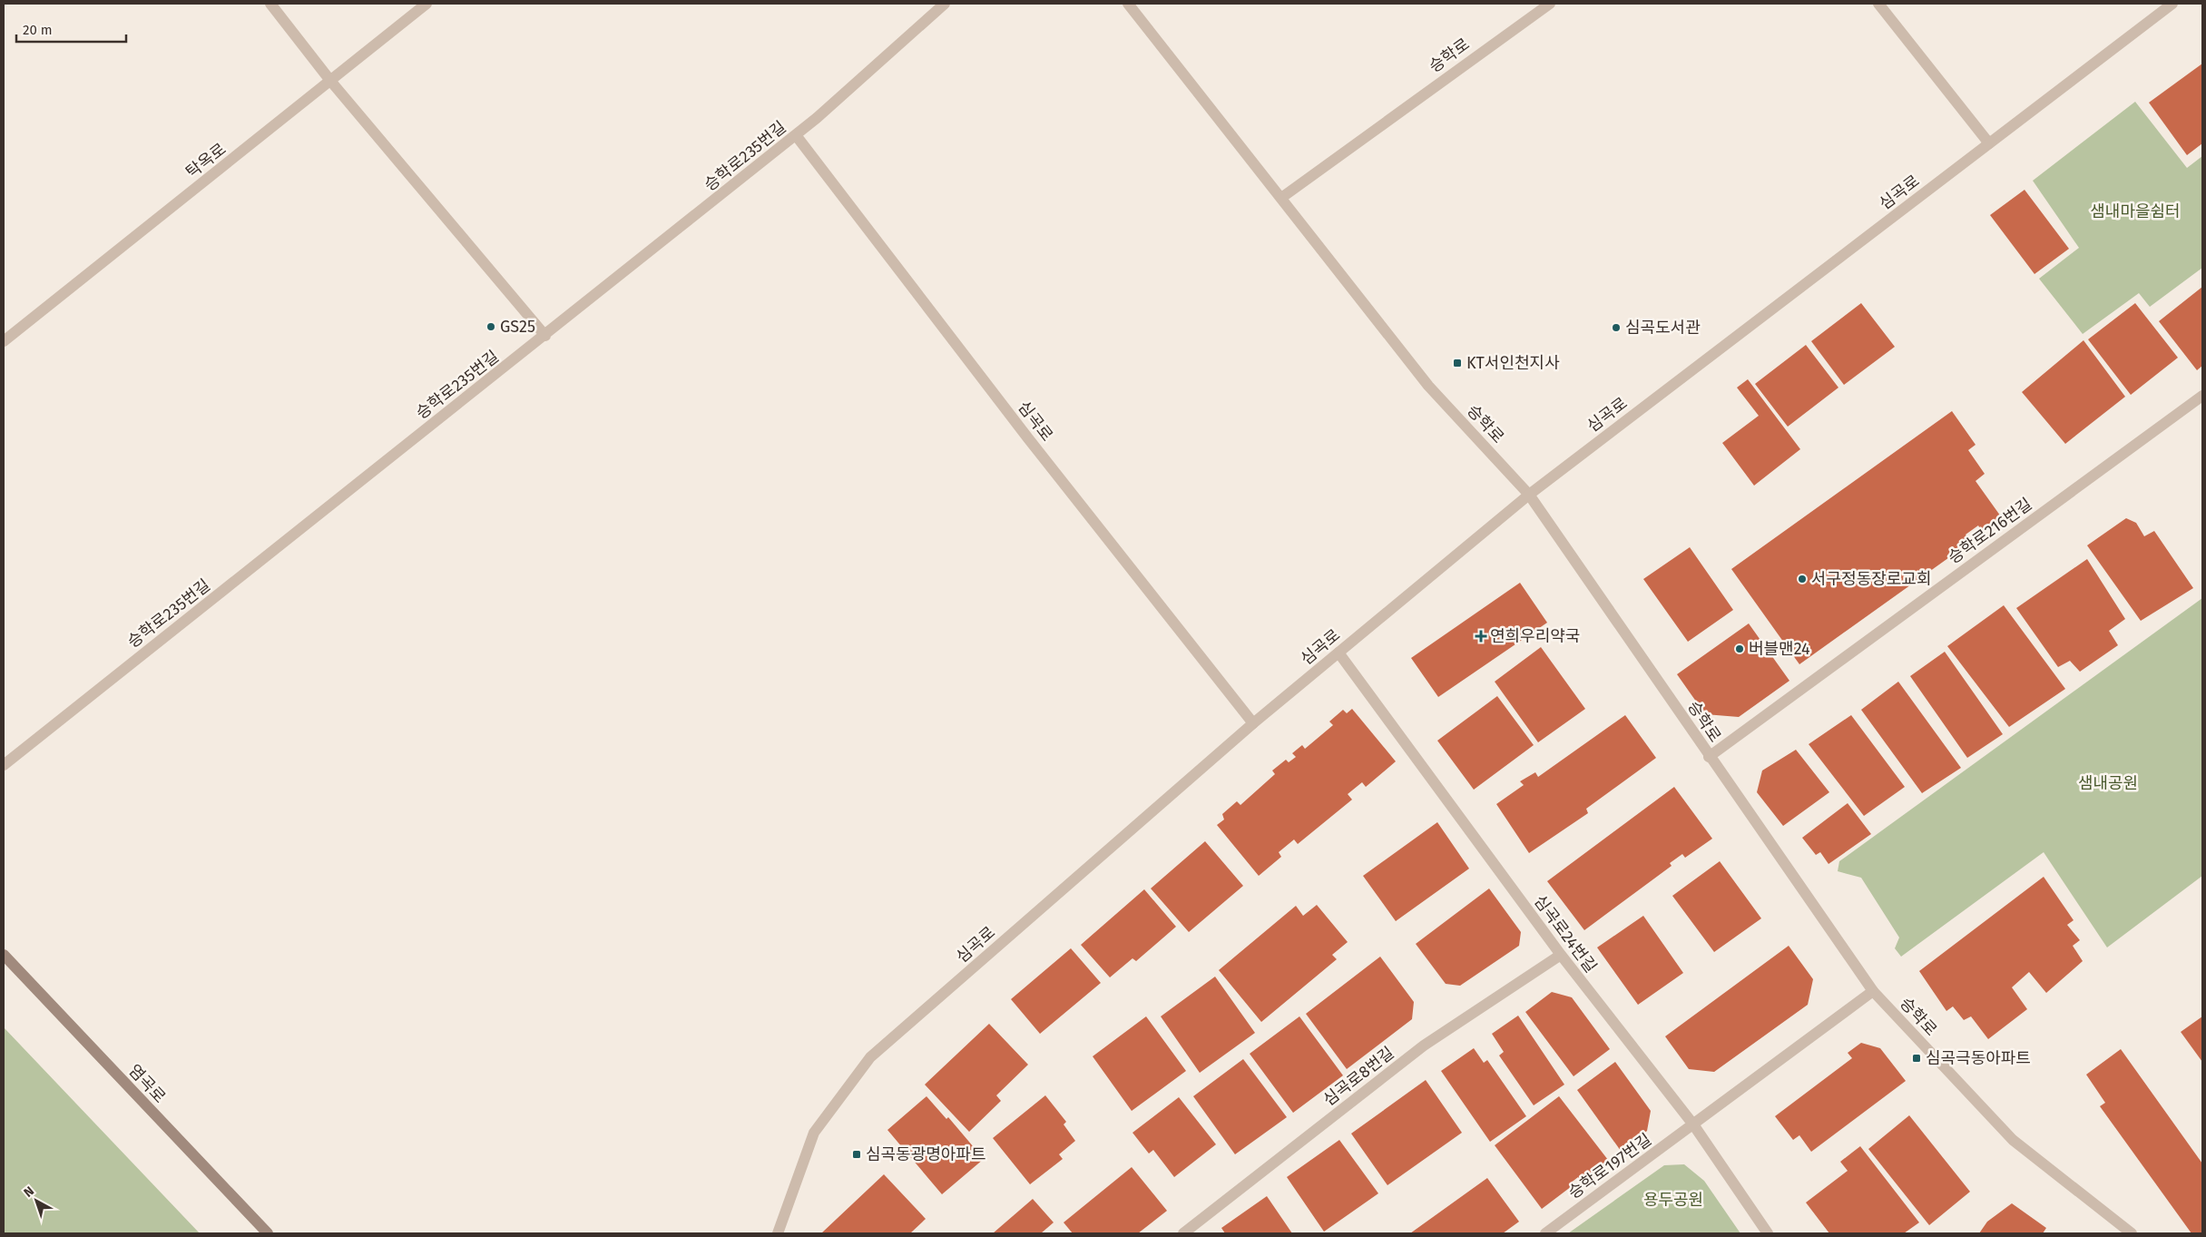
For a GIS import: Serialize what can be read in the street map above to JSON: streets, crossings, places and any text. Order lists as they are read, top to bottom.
{
  "streets": {
    "main road": ["염곡로"],
    "street": [
      "승학로",
      "승학로235번길",
      "탁옥로",
      "심곡로",
      "승학로216번길",
      "심곡로24번길",
      "심곡로8번길",
      "승학로197번길"
    ]
  },
  "crossings": [
    ["승학로", "심곡로"],
    ["승학로", "승학로216번길"],
    ["승학로", "승학로197번길"],
    ["승학로235번길", "심곡로"],
    ["심곡로", "심곡로24번길"],
    ["심곡로24번길", "심곡로8번길"],
    ["심곡로24번길", "승학로197번길"]
  ],
  "parks": ["샘내마을쉼터", "샘내공원", "용두공원"],
  "places": {
    "other": [
      "GS25",
      "심곡도서관",
      "서구정동장로교회",
      "버블맨24"
    ],
    "transit": ["KT서인천지사", "심곡극동아파트", "심곡동광명아파트"],
    "health": ["연희우리약국"]
  },
  "scale_bar": "20 m",
  "north": "top left"
}
